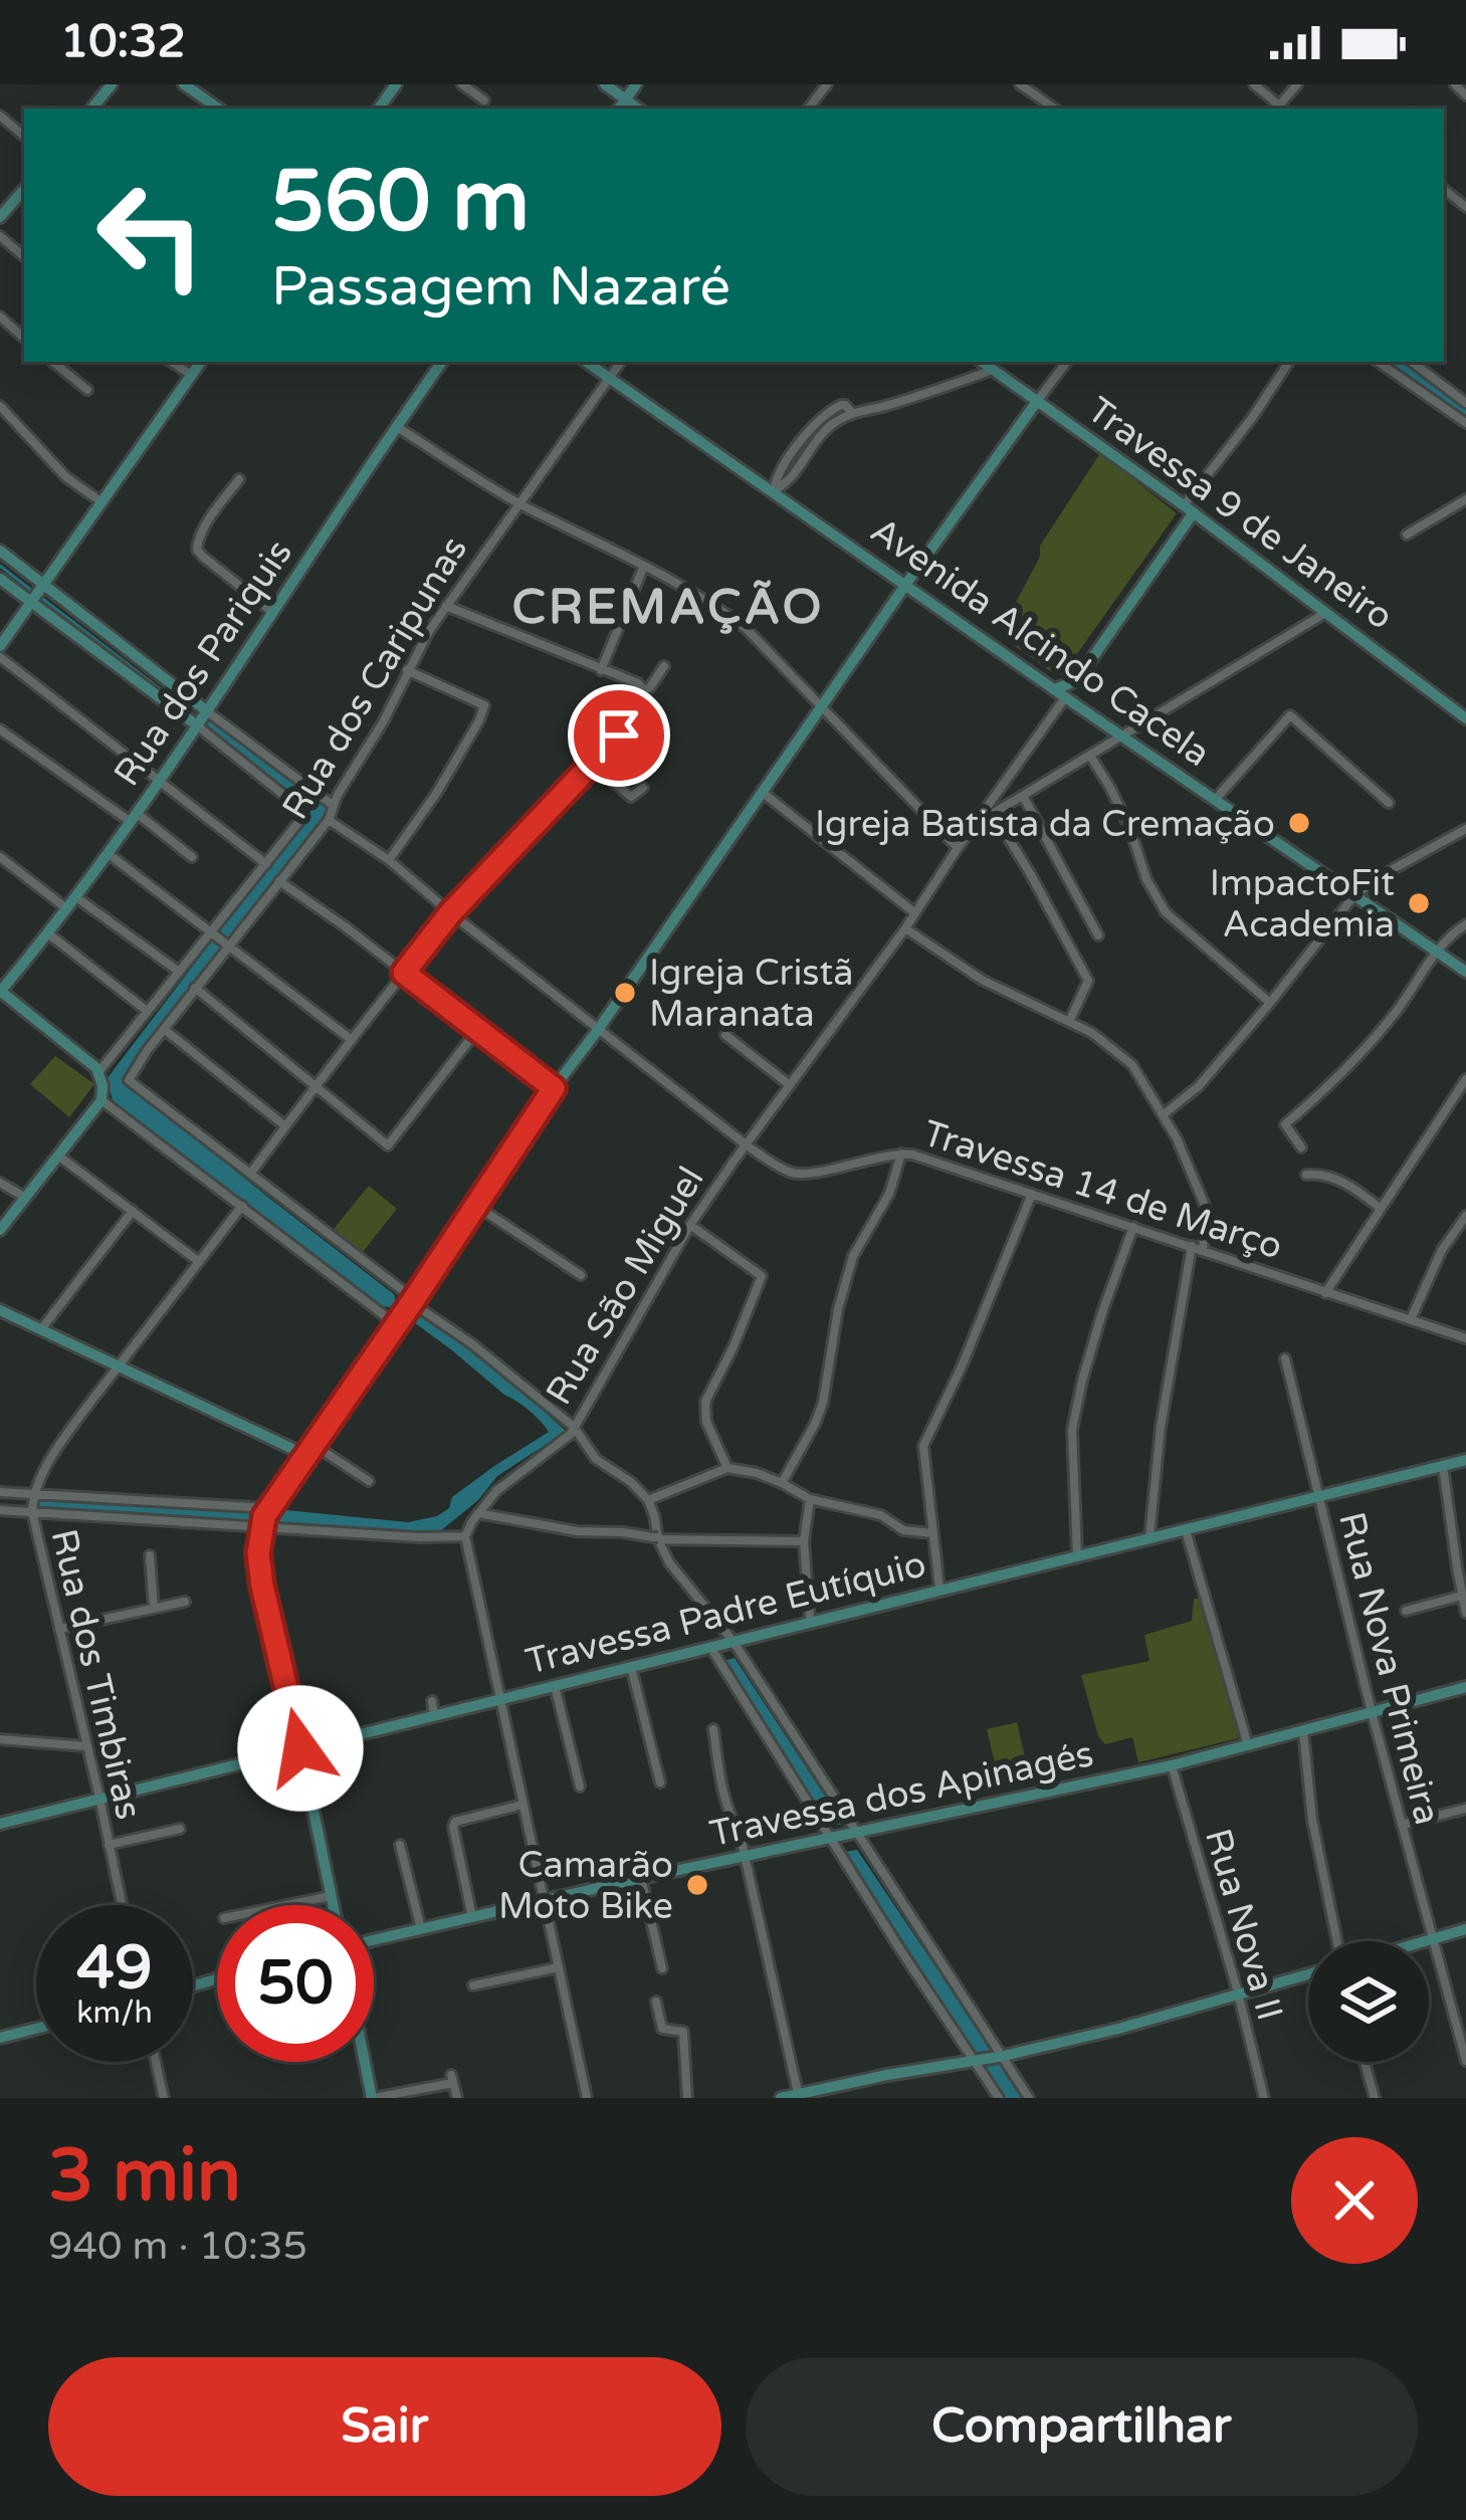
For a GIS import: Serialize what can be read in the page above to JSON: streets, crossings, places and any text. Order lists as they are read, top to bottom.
{
  "streets": {
    "main road": [
      "Travessa 9 de Janeiro",
      "Avenida Alcindo Cacela",
      "Rua dos Pariquis",
      "Rua São Miguel",
      "Travessa Padre Eutíquio",
      "Travessa dos Apinagés"
    ],
    "street": [
      "Rua dos Caripunas",
      "Travessa 14 de Março",
      "Rua Nova Primeira",
      "Rua dos Timbiras",
      "Rua Nova II"
    ]
  },
  "crossings": [
    ["Travessa 9 de Janeiro", "Rua São Miguel"],
    ["Avenida Alcindo Cacela", "Rua dos Caripunas"],
    ["Avenida Alcindo Cacela", "Rua São Miguel"],
    ["Rua dos Pariquis", "Rua dos Caripunas"],
    ["Rua dos Caripunas", "Travessa 14 de Março"],
    ["Travessa 14 de Março", "Rua São Miguel"],
    ["Travessa Padre Eutíquio", "Rua Nova Primeira"],
    ["Travessa Padre Eutíquio", "Rua dos Timbiras"],
    ["Rua Nova Primeira", "Travessa dos Apinagés"],
    ["Travessa dos Apinagés", "Rua Nova II"]
  ],
  "districts": ["CREMAÇÃO"],
  "places": [
    "Igreja Batista da Cremação",
    "ImpactoFit Academia",
    "Igreja Cristã Maranata",
    "Camarão Moto Bike"
  ],
  "page": {
    "status": "10:32",
    "turn": ["560 m", "Passagem Nazaré"],
    "speed": "49 km/h",
    "limit": "50",
    "heading": ["3 min", "940 m · 10:35"],
    "buttons": ["Sair", "Compartilhar"]
  }
}
